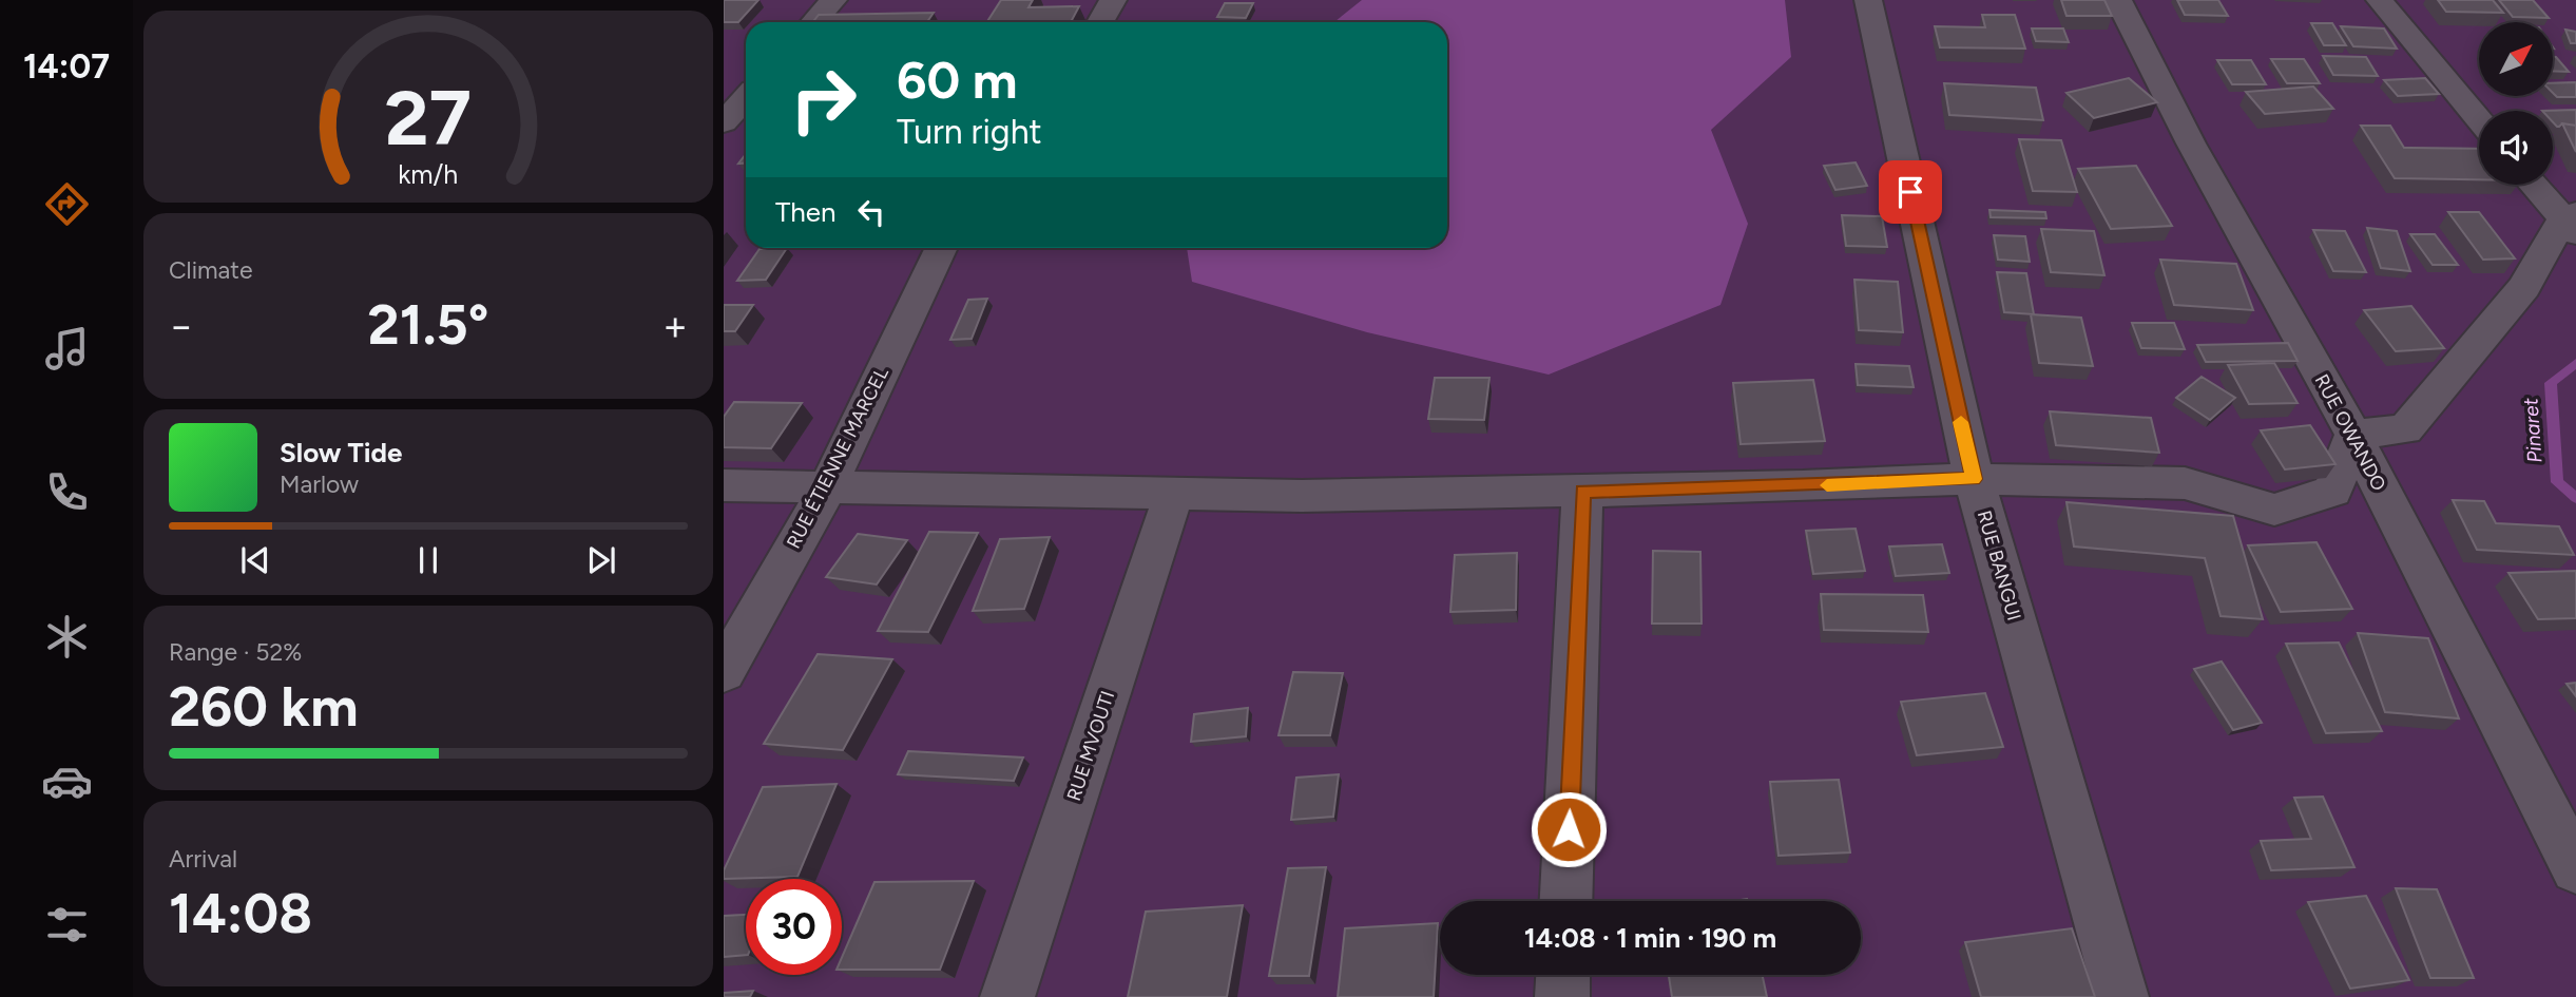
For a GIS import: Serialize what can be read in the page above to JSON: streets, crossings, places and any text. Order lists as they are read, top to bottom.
{
  "streets": {
    "street": [
      "RUE OWANDO",
      "RUE ÉTIENNE MARCEL",
      "RUE BANGUI",
      "RUE MVOUTI"
    ]
  },
  "water": ["Pinaret"],
  "north": "top right",
  "page": {
    "tabs": "14:07",
    "turn": ["60 m", "Turn right"],
    "then": "Then",
    "tile": [
      "Climate",
      ["Range · 52%", "260 km"],
      ["Arrival", "14:08"]
    ],
    "heat": ["−", "21.5°", "+"],
    "song": ["Slow Tide", "Marlow"],
    "limit": "30",
    "trip": "14:08 · 1 min · 190 m",
    "gauge": ["27", "km/h"]
  }
}
